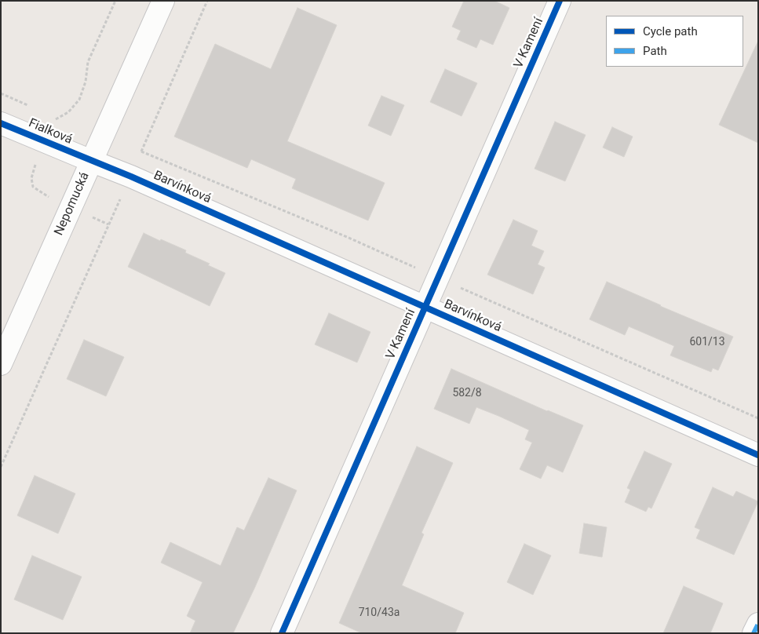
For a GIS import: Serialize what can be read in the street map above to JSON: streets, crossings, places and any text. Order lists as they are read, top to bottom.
{
  "streets": {
    "street": [
      "V Kamení",
      "Fialková",
      "Barvínková",
      "Nepomucká"
    ]
  },
  "crossings": [
    ["V Kamení", "Barvínková"],
    ["Fialková", "Barvínková"],
    ["Fialková", "Nepomucká"],
    ["Barvínková", "Nepomucká"]
  ],
  "house_numbers": ["601/13", "582/8", "710/43a"],
  "legend": ["Cycle path", "Path"]
}
